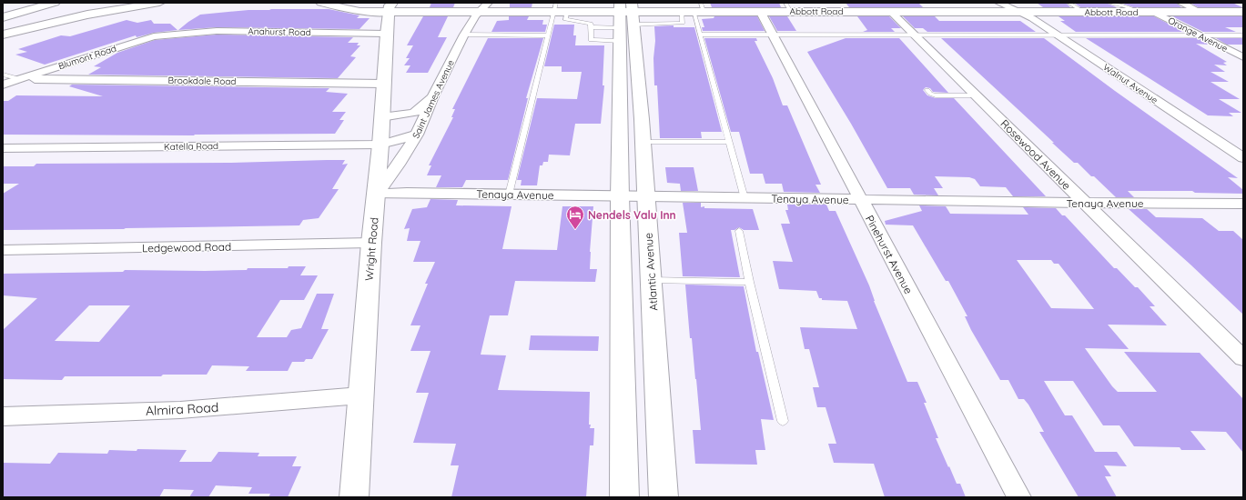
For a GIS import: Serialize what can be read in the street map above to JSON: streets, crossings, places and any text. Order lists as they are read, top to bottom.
{
  "streets": {
    "main road": ["Abbott Road", "Wright Road", "Atlantic Avenue"],
    "street": [
      "Anahurst Road",
      "Orange Avenue",
      "Blumont Road",
      "Brookdale Road",
      "Walnut Avenue",
      "Saint James Avenue",
      "Katella Road",
      "Rosewood Avenue",
      "Tenaya Avenue",
      "Ledgewood Road",
      "Pinehurst Avenue",
      "Almira Road"
    ]
  },
  "crossings": [
    ["Abbott Road", "Orange Avenue"],
    ["Abbott Road", "Walnut Avenue"],
    ["Abbott Road", "Saint James Avenue"],
    ["Abbott Road", "Rosewood Avenue"],
    ["Abbott Road", "Wright Road"],
    ["Abbott Road", "Pinehurst Avenue"],
    ["Abbott Road", "Atlantic Avenue"],
    ["Anahurst Road", "Blumont Road"],
    ["Anahurst Road", "Wright Road"],
    ["Blumont Road", "Brookdale Road"],
    ["Brookdale Road", "Wright Road"],
    ["Saint James Avenue", "Katella Road"],
    ["Saint James Avenue", "Tenaya Avenue"],
    ["Saint James Avenue", "Wright Road"],
    ["Katella Road", "Wright Road"],
    ["Rosewood Avenue", "Tenaya Avenue"],
    ["Tenaya Avenue", "Wright Road"],
    ["Tenaya Avenue", "Pinehurst Avenue"],
    ["Tenaya Avenue", "Atlantic Avenue"],
    ["Ledgewood Road", "Wright Road"],
    ["Wright Road", "Almira Road"]
  ],
  "places": {
    "hotel": ["Nendels Valu Inn"]
  }
}
